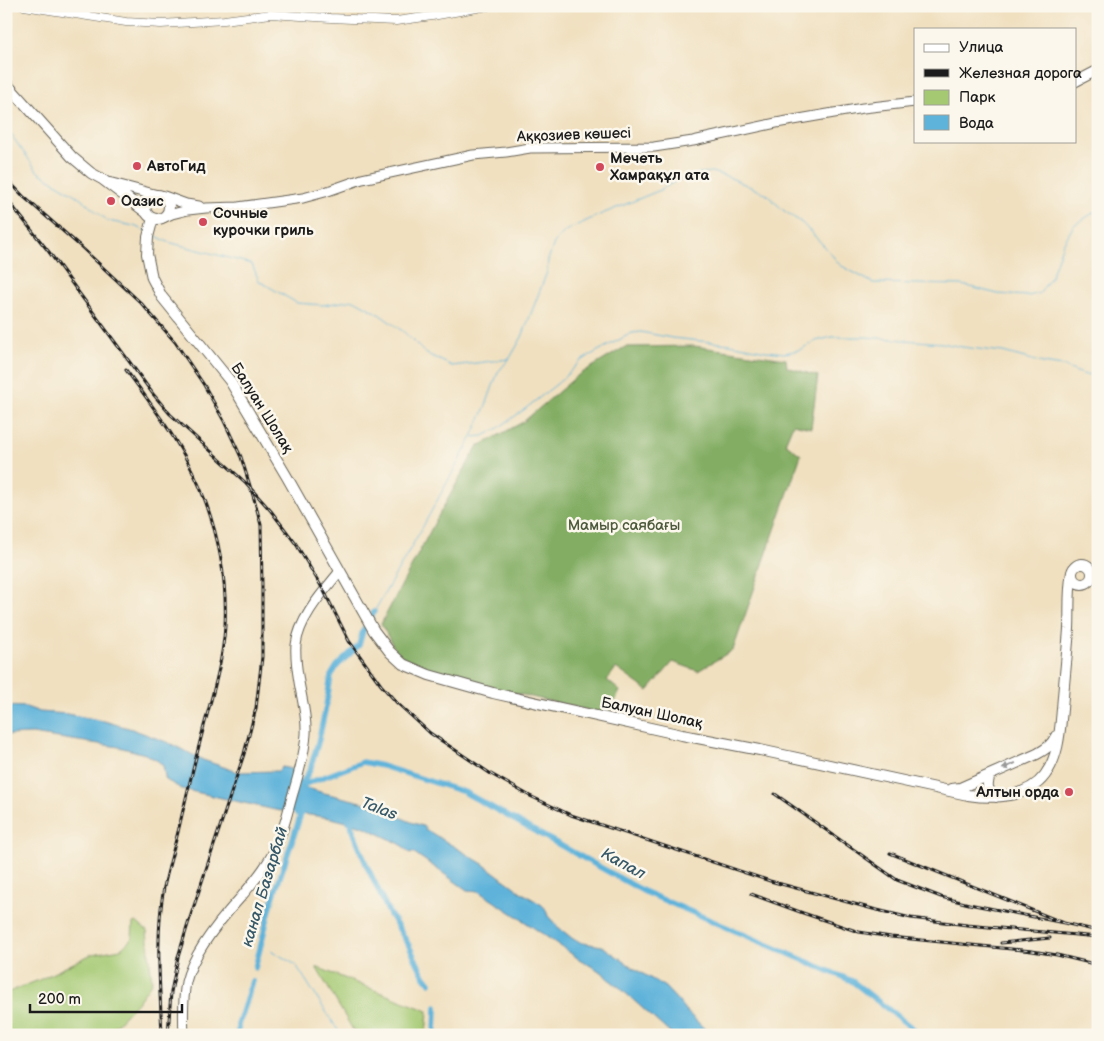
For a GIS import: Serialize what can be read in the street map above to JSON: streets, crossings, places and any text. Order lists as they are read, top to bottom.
{
  "streets": {
    "main road": ["Аққозиев көшесі", "Балуан Шолақ"]
  },
  "crossings": [
    ["Аққозиев көшесі", "Балуан Шолақ"]
  ],
  "water": ["Talas", "Капал", "канал Базарбай"],
  "parks": ["Мамыр саябағы"],
  "places": [
    "АвтоГид",
    "Мечеть Хамрақұл ата",
    "Оазис",
    "Сочные курочки гриль",
    "Алтын орда"
  ],
  "legend": [
    "Улица",
    "Железная дорога",
    "Парк",
    "Вода"
  ],
  "scale_bar": "200 m"
}
